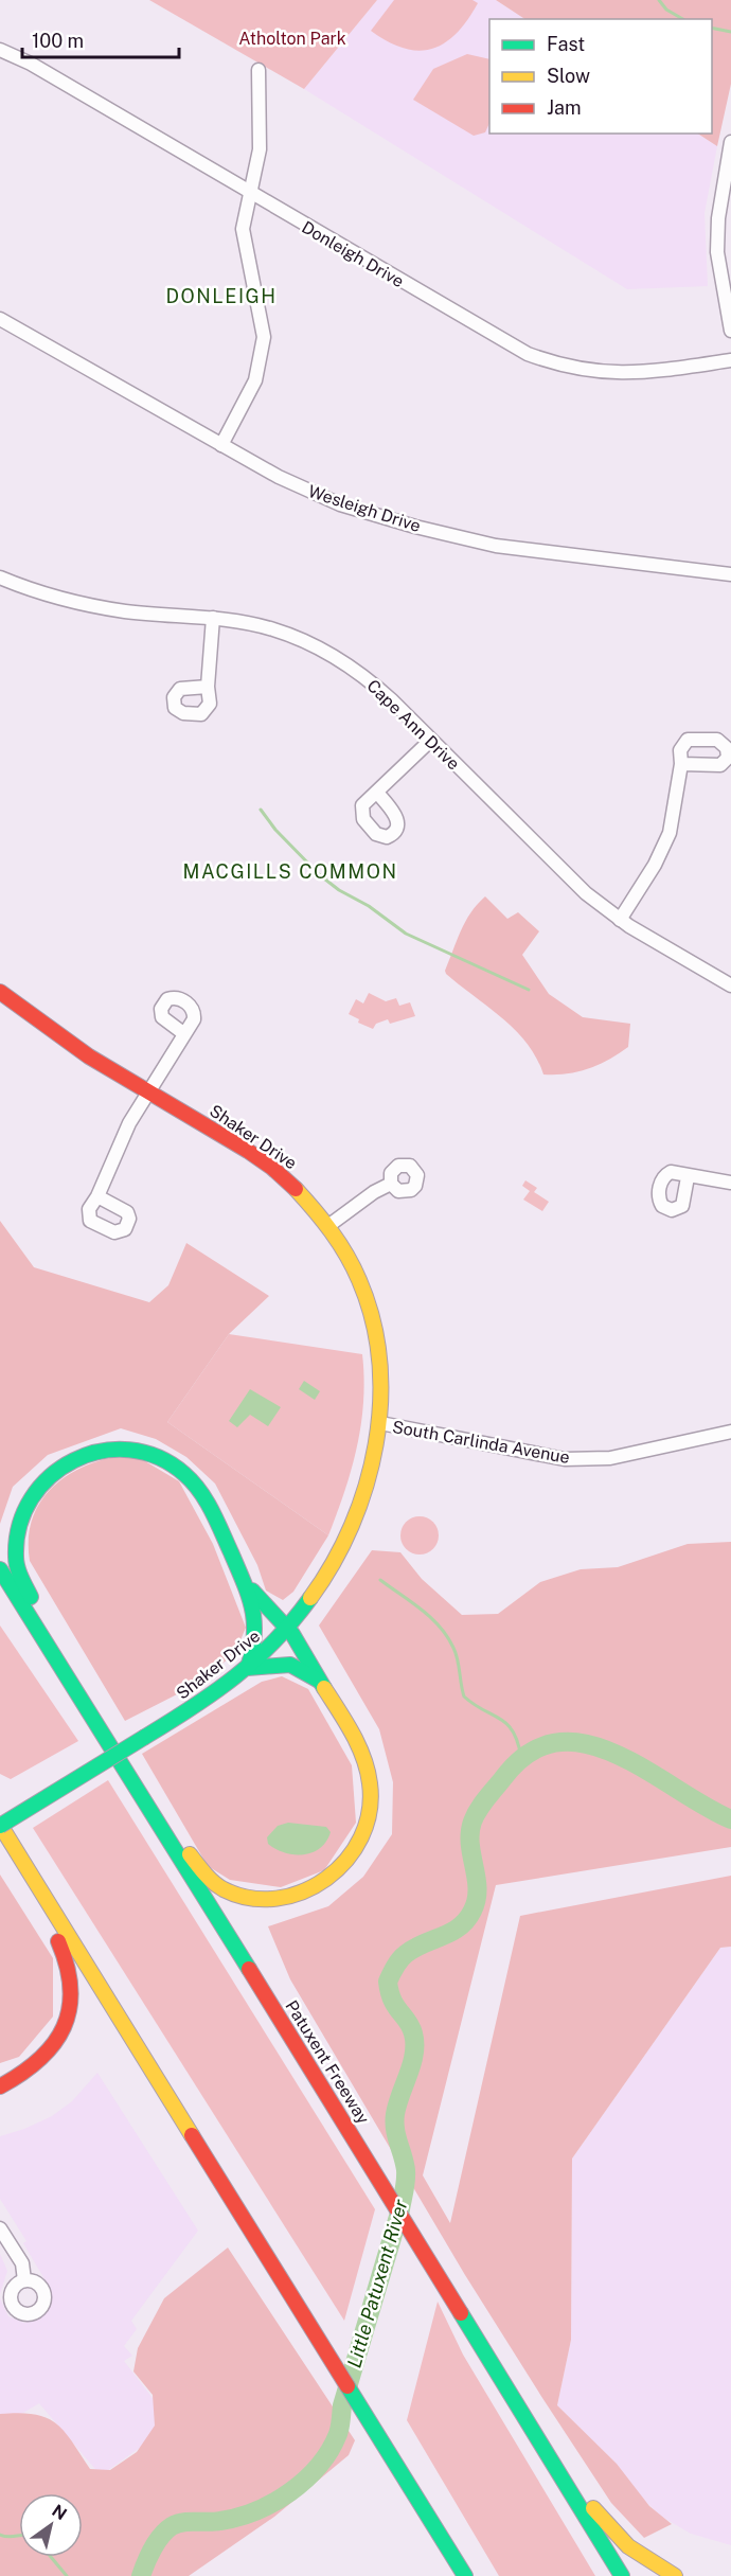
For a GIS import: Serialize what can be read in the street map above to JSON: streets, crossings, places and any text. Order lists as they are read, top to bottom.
{
  "streets": {
    "main road": ["Shaker Drive", "Patuxent Freeway"],
    "street": [
      "Donleigh Drive",
      "Wesleigh Drive",
      "Cape Ann Drive",
      "South Carlinda Avenue"
    ]
  },
  "crossings": [
    ["Shaker Drive", "South Carlinda Avenue"]
  ],
  "districts": ["DONLEIGH", "MACGILLS COMMON"],
  "water": ["Little Patuxent River"],
  "parks": ["Atholton Park"],
  "legend": ["Fast", "Slow", "Jam"],
  "scale_bar": "100 m",
  "north": "top right"
}
